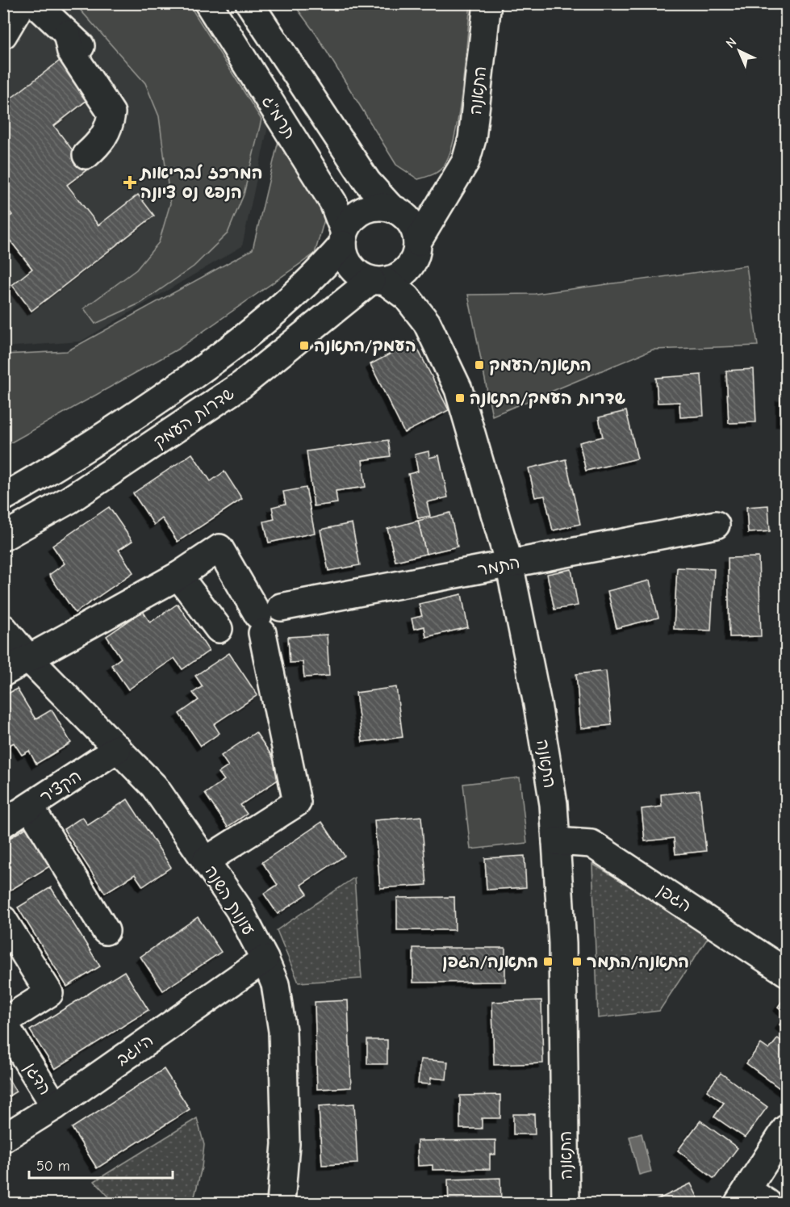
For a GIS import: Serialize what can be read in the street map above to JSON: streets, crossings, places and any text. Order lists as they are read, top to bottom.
{
  "streets": {
    "street": [
      "התאנה",
      "תרמ\"ג",
      "שדרות העמק",
      "התמר",
      "הקציר",
      "הגפן",
      "עונות השנה",
      "היוגב",
      "הדגן"
    ]
  },
  "crossings": [
    ["התאנה", "תרמ\"ג"],
    ["התאנה", "שדרות העמק"],
    ["התאנה", "התמר"],
    ["התאנה", "הגפן"],
    ["תרמ\"ג", "שדרות העמק"],
    ["הקציר", "עונות השנה"],
    ["עונות השנה", "היוגב"],
    ["היוגב", "הדגן"]
  ],
  "places": {
    "health": ["המרכז לבריאות הנפש נס ציונה"],
    "transit": [
      "העמק/התאנה",
      "התאנה/העמק",
      "שדרות העמק/התאנה",
      "התאנה/הגפן",
      "התאנה/התמר"
    ]
  },
  "scale_bar": "50 m",
  "north": "top left"
}
